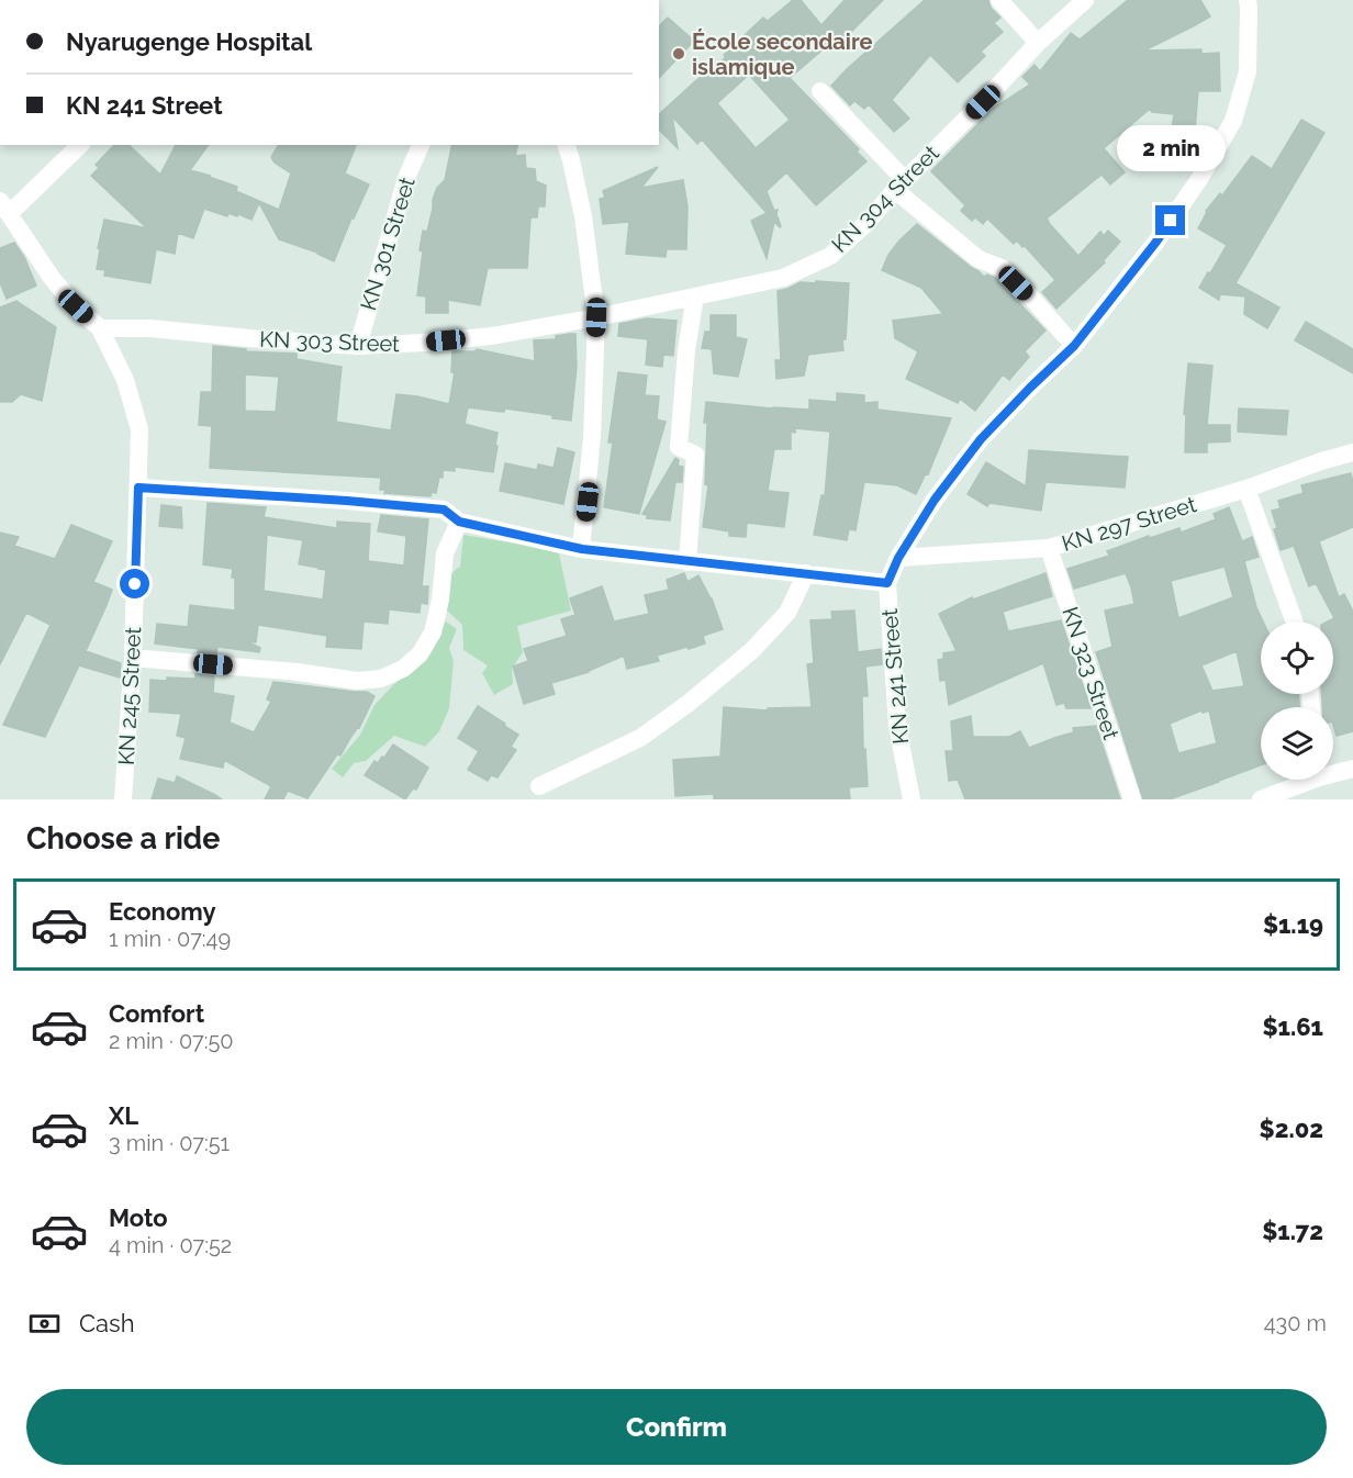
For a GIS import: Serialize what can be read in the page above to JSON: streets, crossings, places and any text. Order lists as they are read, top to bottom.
{
  "streets": {
    "street": [
      "KN 304 Street",
      "KN 301 Street",
      "KN 303 Street",
      "KN 297 Street",
      "KN 323 Street",
      "KN 241 Street",
      "KN 245 Street"
    ]
  },
  "crossings": [
    ["KN 304 Street", "KN 303 Street"],
    ["KN 301 Street", "KN 303 Street"],
    ["KN 303 Street", "KN 245 Street"],
    ["KN 297 Street", "KN 323 Street"],
    ["KN 297 Street", "KN 241 Street"]
  ],
  "places": ["École secondaire islamique"],
  "page": {
    "banner": ["Nyarugenge Hospital", "KN 241 Street"],
    "bubble": "2 min",
    "heading": "Choose a ride",
    "list": [
      {
        "name": "Economy",
        "note": "1 min · 07:49",
        "value": "$1.19"
      },
      {
        "name": "Comfort",
        "note": "2 min · 07:50",
        "value": "$1.61"
      },
      {
        "name": "XL",
        "note": "3 min · 07:51",
        "value": "$2.02"
      },
      {
        "name": "Moto",
        "note": "4 min · 07:52",
        "value": "$1.72"
      }
    ],
    "pay": ["Cash", "430 m"],
    "buttons": "Confirm"
  }
}
